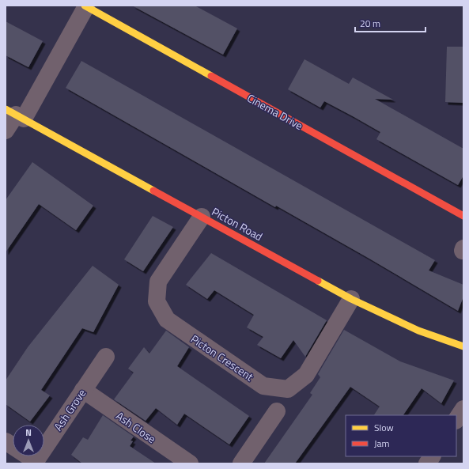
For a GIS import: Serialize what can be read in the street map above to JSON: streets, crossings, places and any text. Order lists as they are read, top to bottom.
{
  "streets": {
    "main road": ["Cinema Drive", "Picton Road"],
    "street": ["Picton Crescent", "Ash Grove", "Ash Close"]
  },
  "crossings": [
    ["Cinema Drive", "Picton Road"],
    ["Picton Road", "Picton Crescent"],
    ["Ash Grove", "Ash Close"]
  ],
  "legend": ["Slow", "Jam"],
  "scale_bar": "20 m",
  "north": "top"
}
